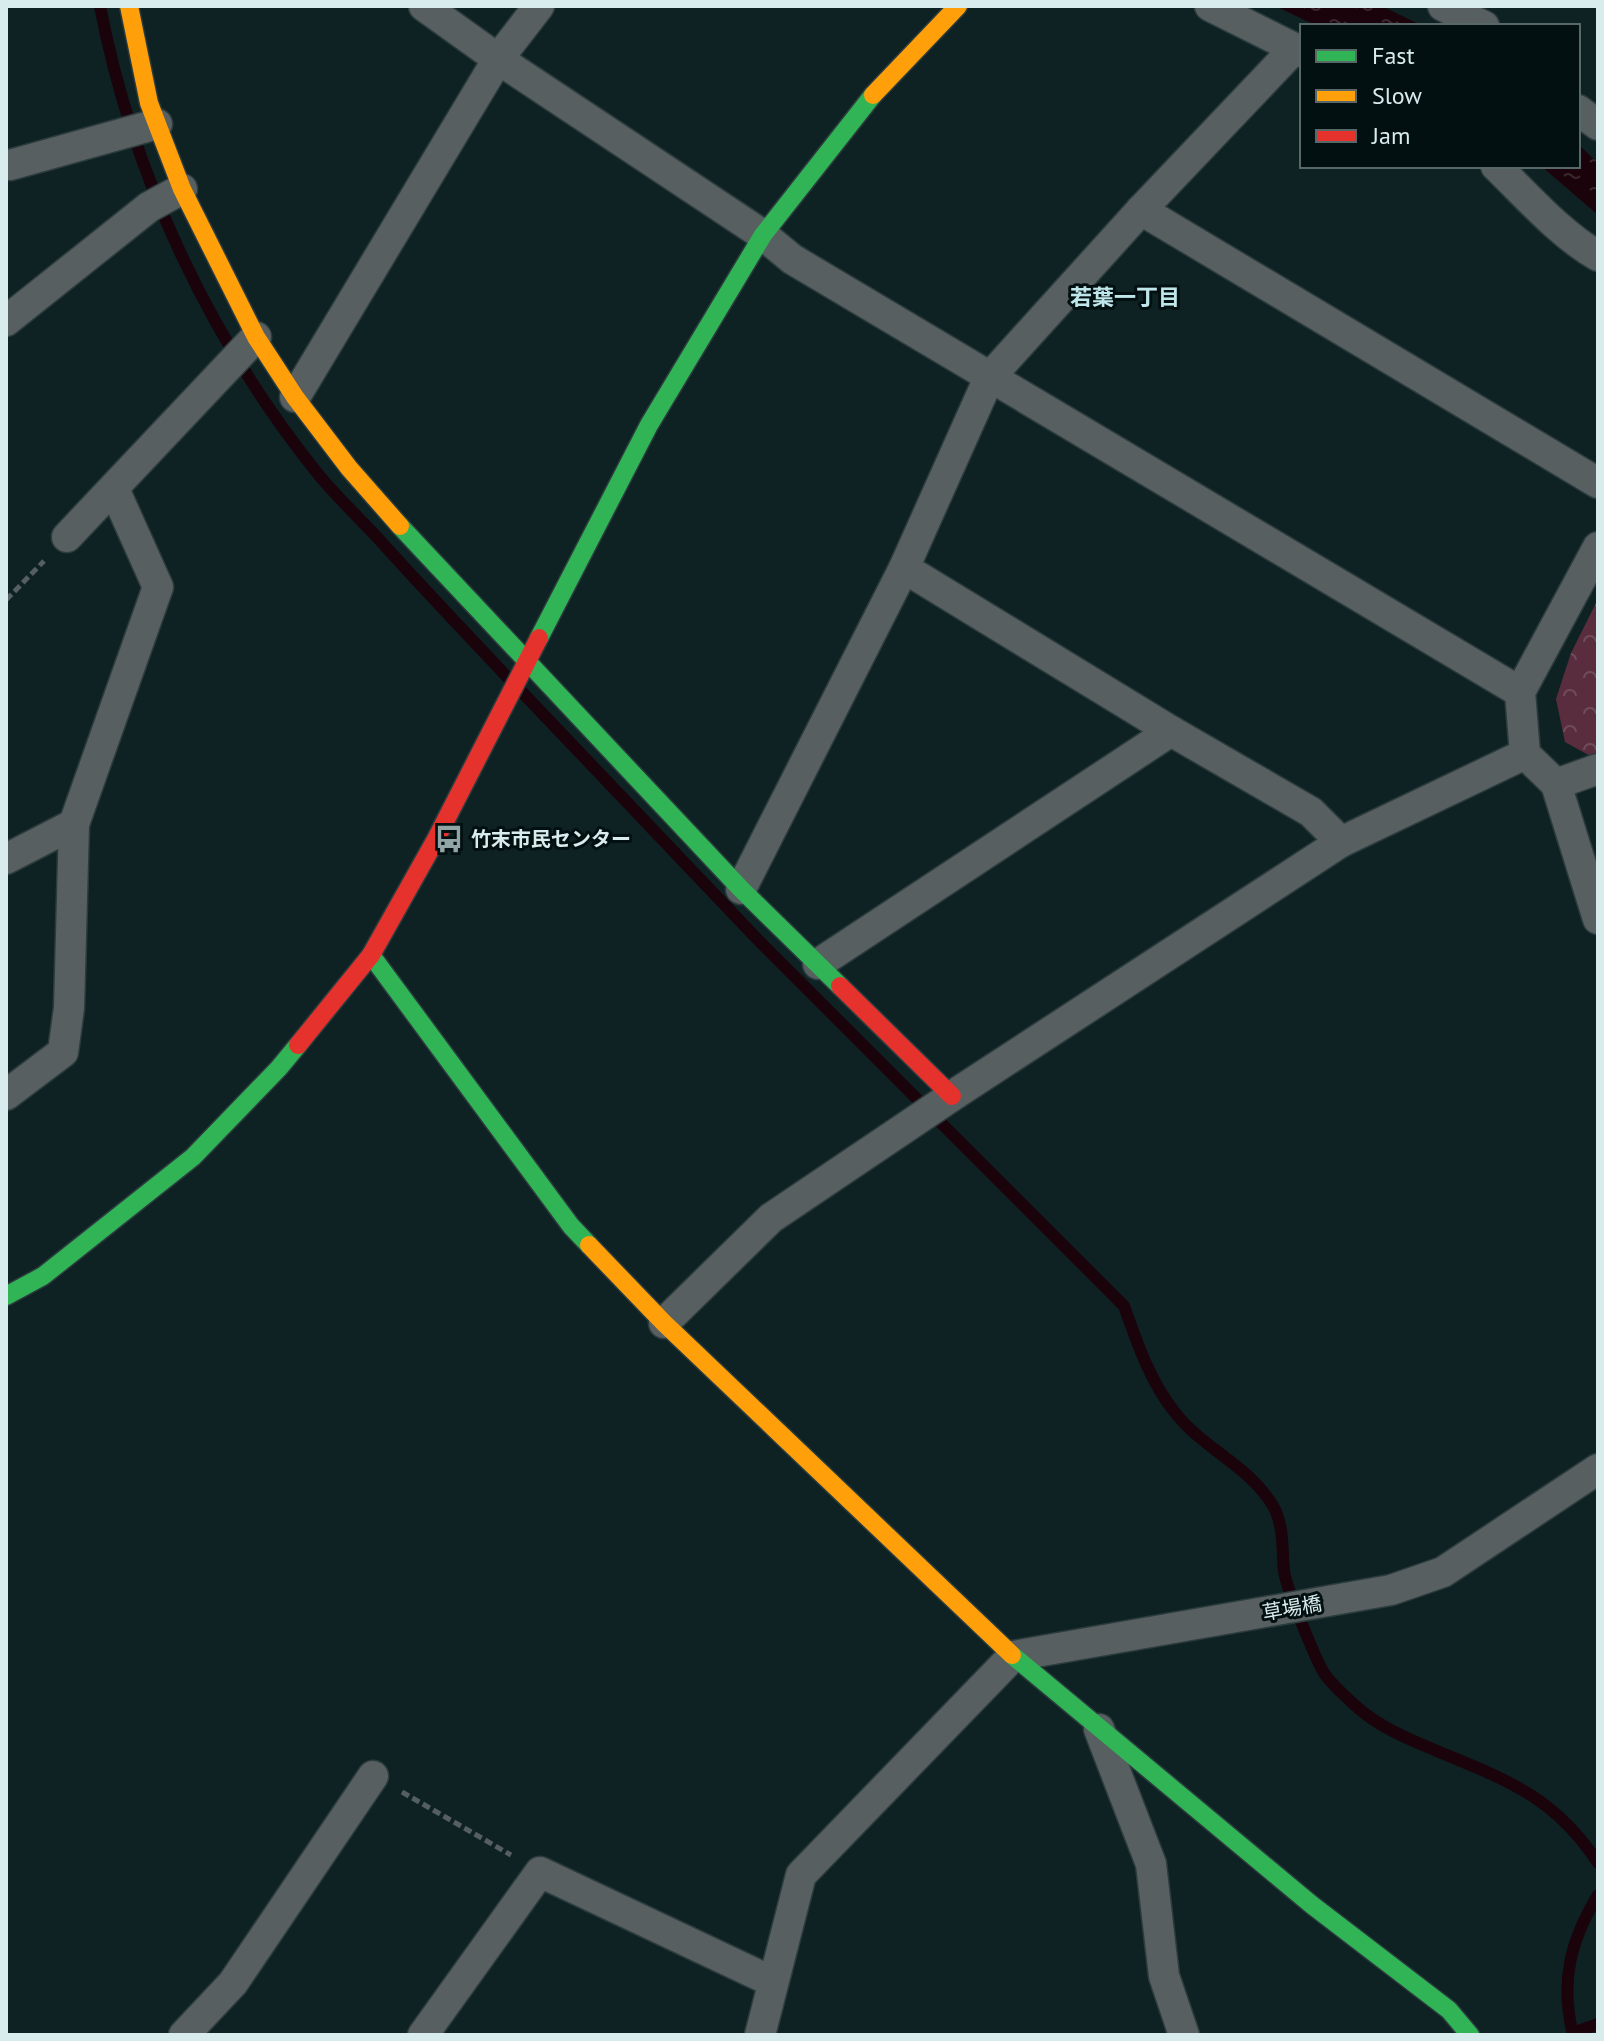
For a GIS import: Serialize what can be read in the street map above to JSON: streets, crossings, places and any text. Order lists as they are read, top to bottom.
{
  "streets": {
    "street": ["草場橋"]
  },
  "districts": ["若葉一丁目"],
  "places": {
    "bus stop": ["竹末市民センター"]
  },
  "legend": ["Fast", "Slow", "Jam"]
}
